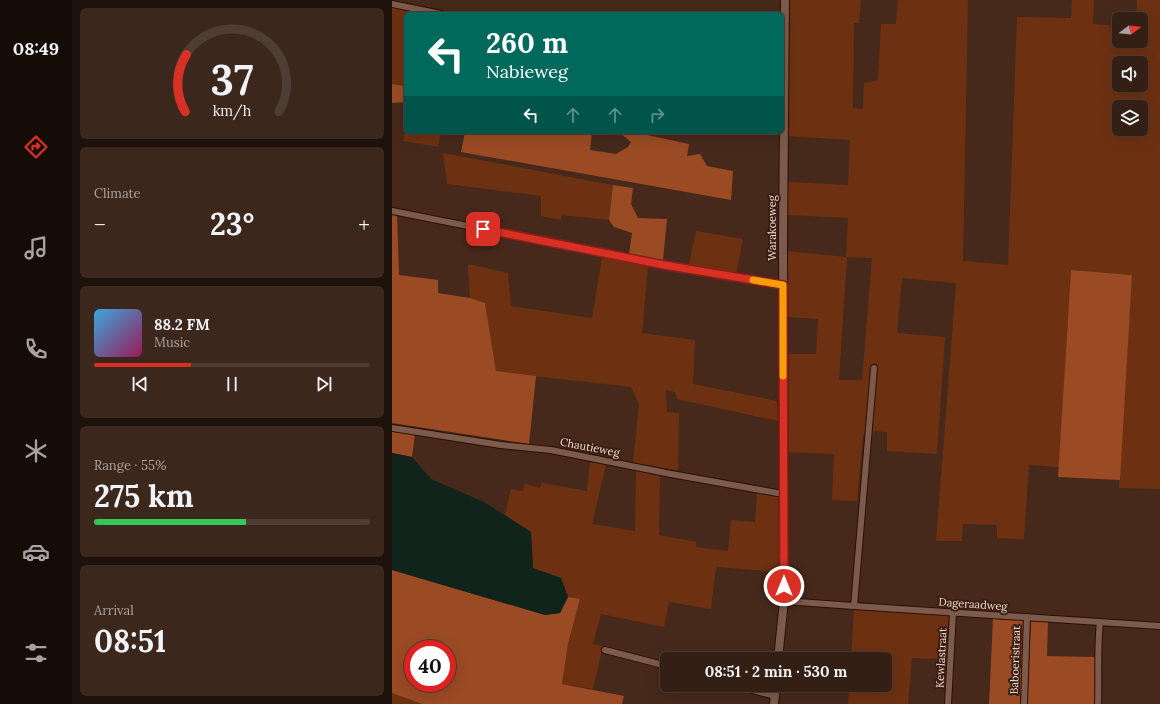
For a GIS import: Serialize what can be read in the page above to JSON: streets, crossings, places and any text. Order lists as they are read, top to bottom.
{
  "streets": {
    "street": [
      "Warakoeweg",
      "Chautieweg",
      "Dageraadweg",
      "Kewlastraat",
      "Baboeristraat"
    ]
  },
  "crossings": [
    ["Warakoeweg", "Chautieweg"],
    ["Warakoeweg", "Dageraadweg"],
    ["Dageraadweg", "Kewlastraat"],
    ["Dageraadweg", "Baboeristraat"]
  ],
  "north": "right",
  "page": {
    "tabs": "08:49",
    "turn": ["260 m", "Nabieweg"],
    "tile": [
      "Climate",
      ["Range · 55%", "275 km"],
      ["Arrival", "08:51"]
    ],
    "heat": ["−", "23°", "+"],
    "song": ["88.2 FM", "Music"],
    "limit": "40",
    "trip": "08:51 · 2 min · 530 m",
    "gauge": ["37", "km/h"]
  }
}
